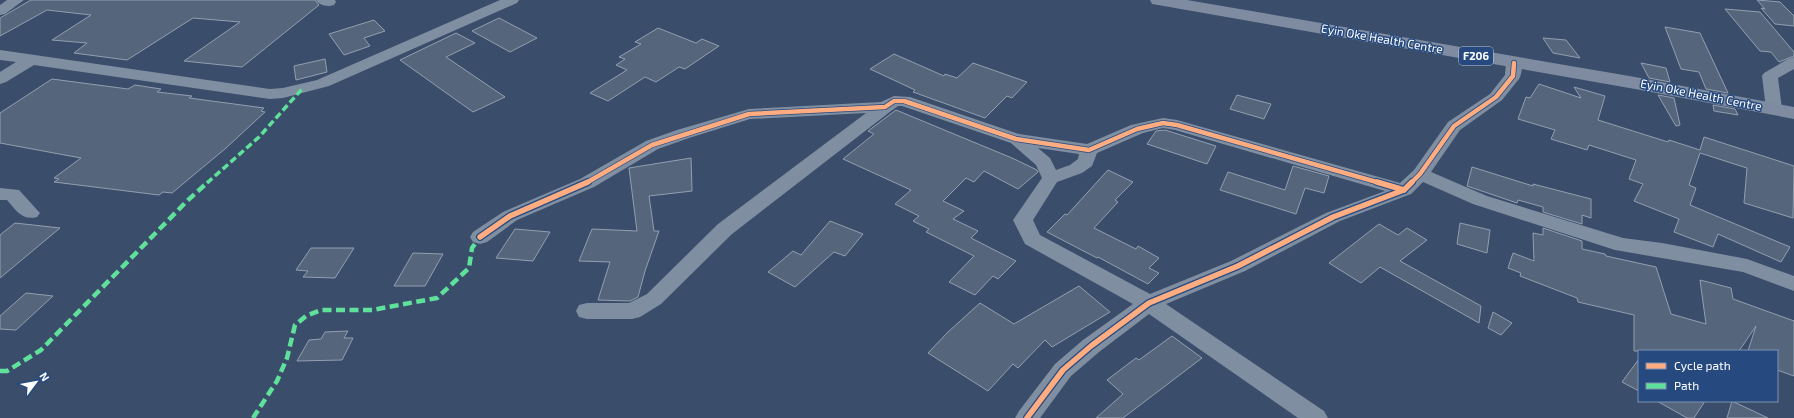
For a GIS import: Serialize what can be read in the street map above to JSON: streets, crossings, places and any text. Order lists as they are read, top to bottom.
{
  "streets": {
    "main road": ["Eyin Oke Health Centre", "F206"]
  },
  "legend": ["Cycle path", "Path"],
  "north": "top right"
}
